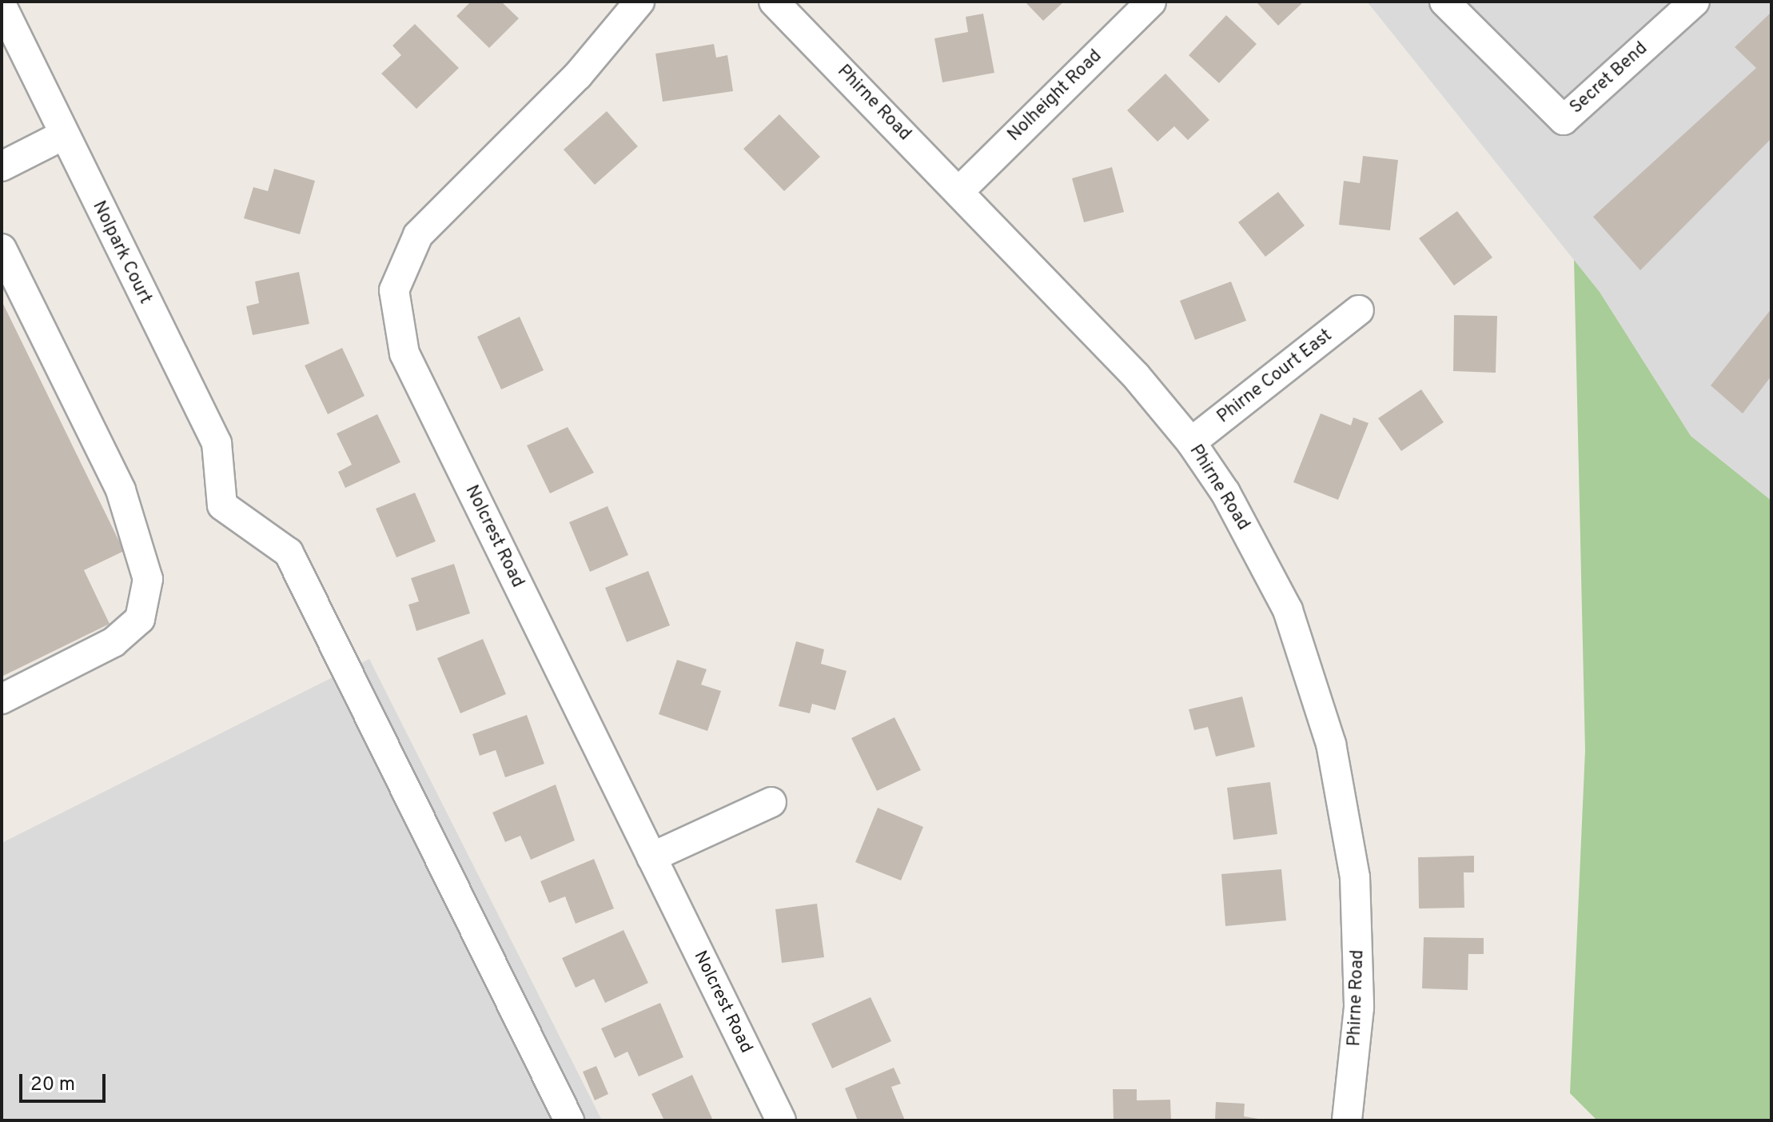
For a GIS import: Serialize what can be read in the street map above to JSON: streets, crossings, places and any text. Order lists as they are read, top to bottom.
{
  "streets": {
    "street": [
      "Secret Bend",
      "Nolheight Road",
      "Phirne Road",
      "Nolpark Court",
      "Phirne Court East",
      "Nolcrest Road"
    ]
  },
  "crossings": [
    ["Nolheight Road", "Phirne Road"],
    ["Phirne Road", "Phirne Court East"]
  ],
  "scale_bar": "20 m"
}
